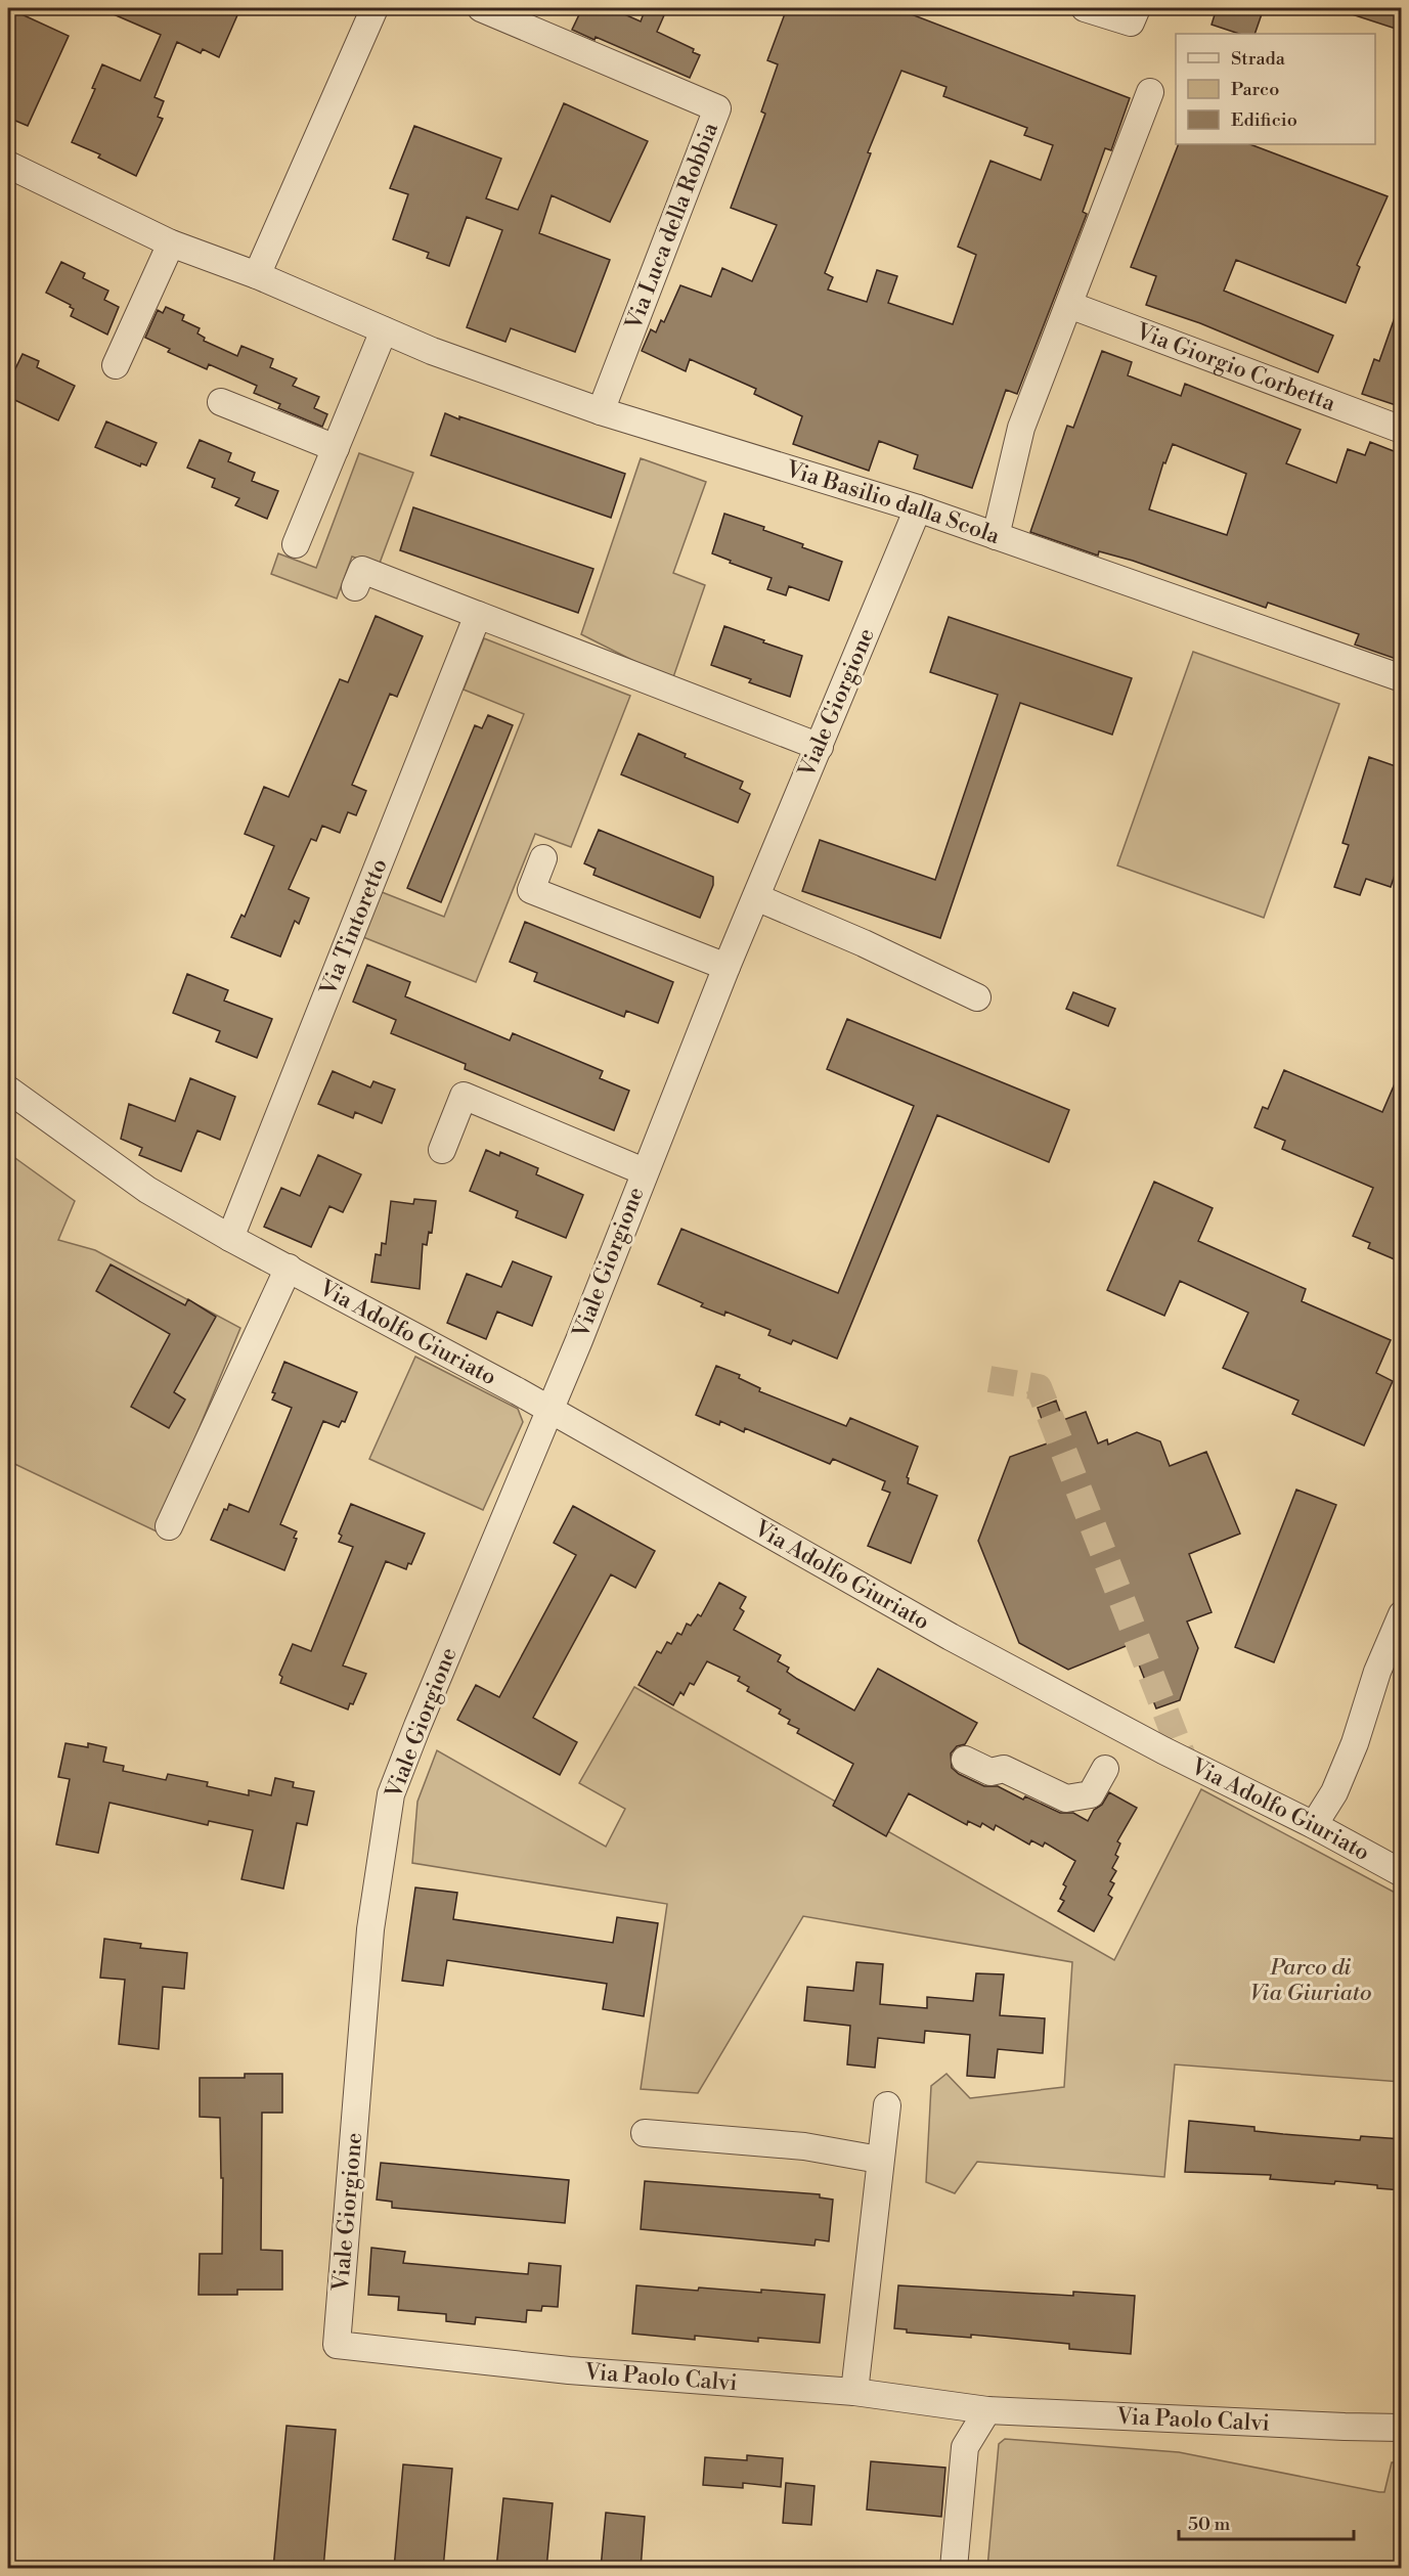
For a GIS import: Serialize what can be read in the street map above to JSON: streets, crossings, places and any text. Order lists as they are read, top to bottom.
{
  "streets": {
    "street": [
      "Via Luca della Robbia",
      "Via Giorgio Corbetta",
      "Via Basilio dalla Scola",
      "Viale Giorgione",
      "Via Tintoretto",
      "Via Adolfo Giuriato",
      "Via Paolo Calvi"
    ]
  },
  "crossings": [
    ["Via Luca della Robbia", "Via Basilio dalla Scola"],
    ["Via Basilio dalla Scola", "Viale Giorgione"],
    ["Viale Giorgione", "Via Adolfo Giuriato"],
    ["Viale Giorgione", "Via Paolo Calvi"],
    ["Via Tintoretto", "Via Adolfo Giuriato"]
  ],
  "parks": ["Parco di Via Giuriato"],
  "legend": ["Strada", "Parco", "Edificio"],
  "scale_bar": "50 m"
}
